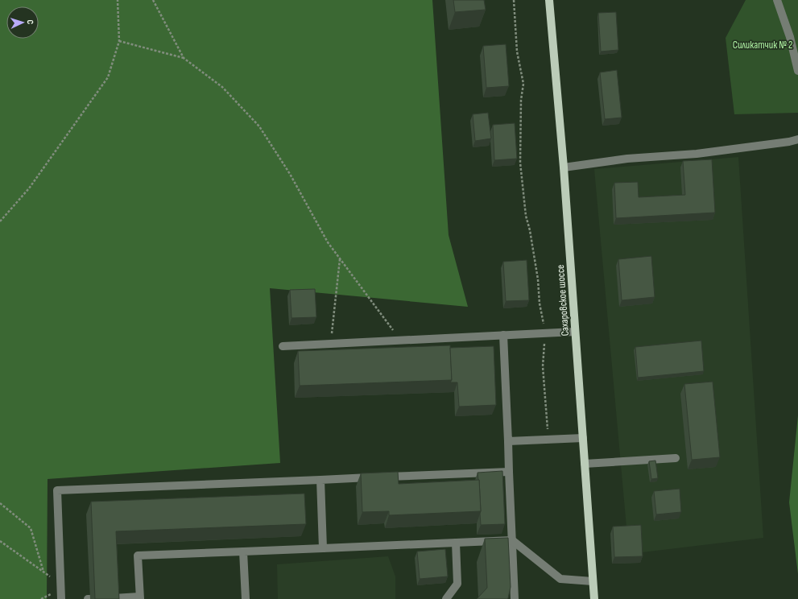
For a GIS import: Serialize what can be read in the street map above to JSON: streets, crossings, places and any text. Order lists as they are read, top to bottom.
{
  "streets": {
    "main road": ["Сахаровское шоссе"]
  },
  "parks": ["Силикатчик № 2"],
  "north": "right"
}
